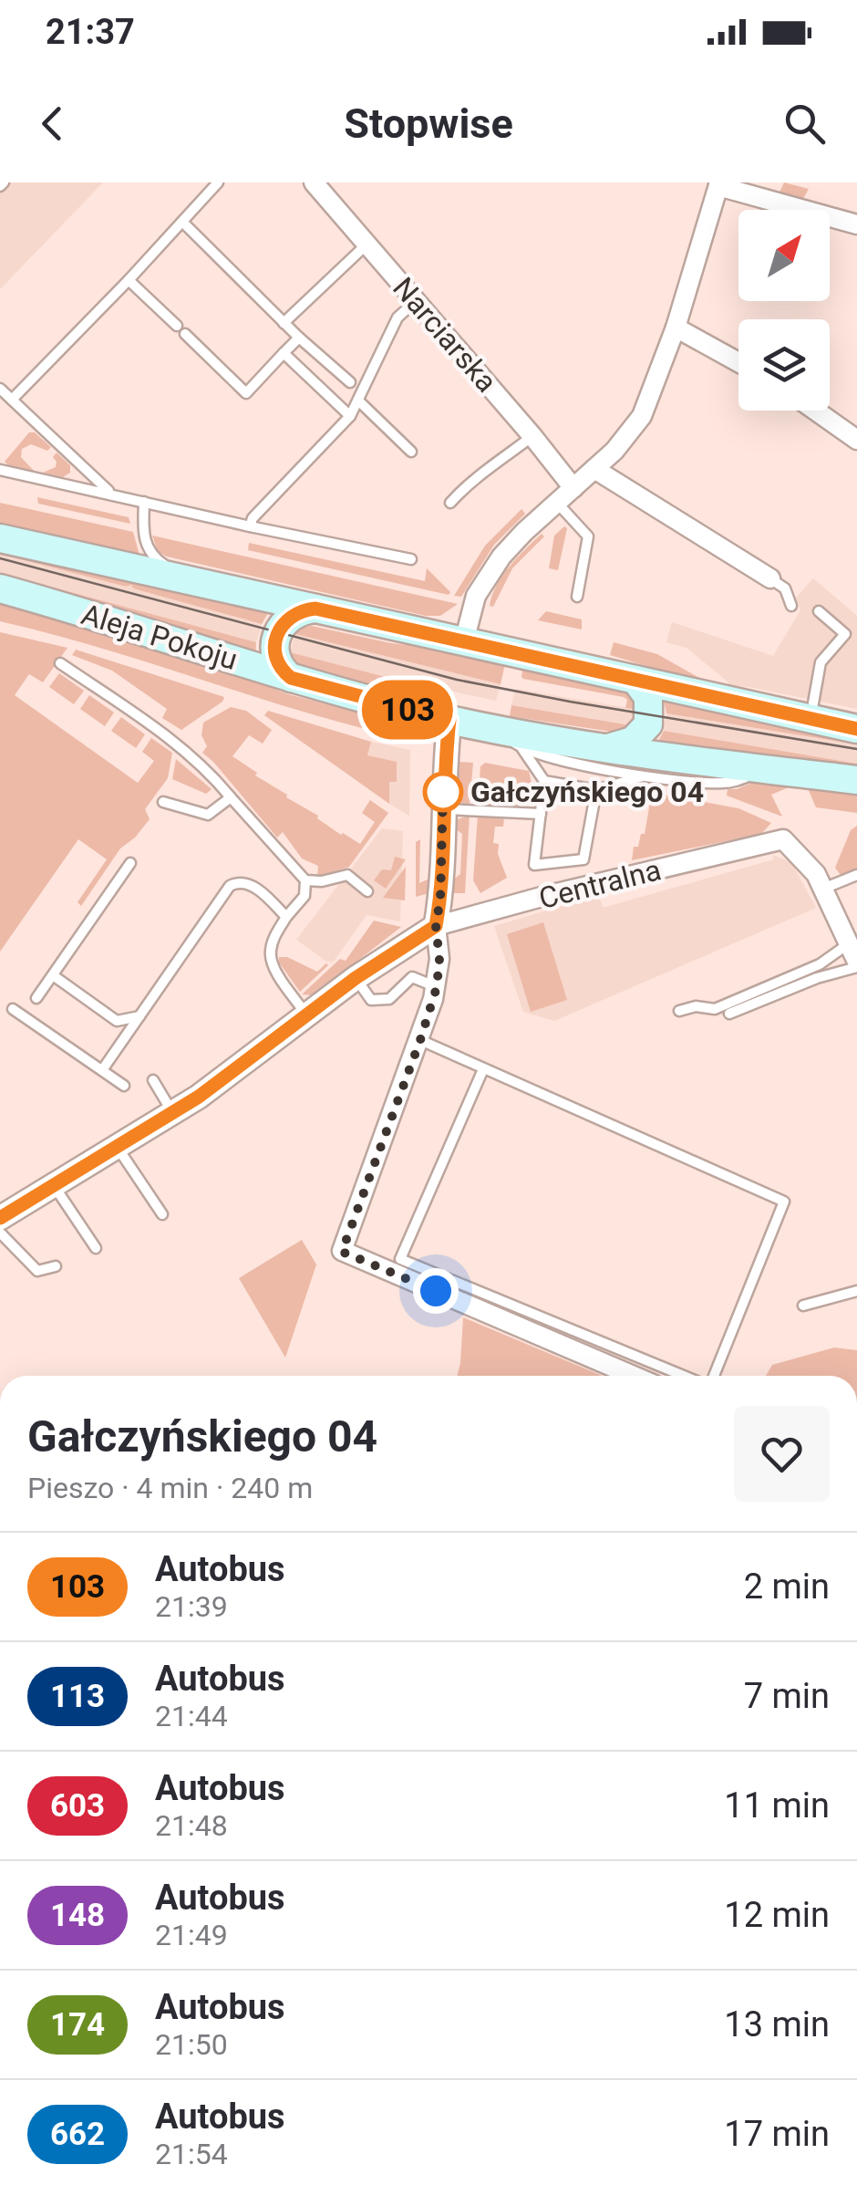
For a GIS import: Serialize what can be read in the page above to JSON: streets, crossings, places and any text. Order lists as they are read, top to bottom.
{
  "streets": {
    "main road": ["Aleja Pokoju"],
    "street": ["Narciarska", "Centralna"]
  },
  "places": ["Gałczyńskiego 04"],
  "lines": ["bus line 103"],
  "north": "top right",
  "page": {
    "status": "21:37",
    "header": "Stopwise",
    "on_map": "103",
    "heading": ["Gałczyńskiego 04", "Pieszo · 4 min · 240 m"],
    "list": [
      {
        "mark": "103",
        "name": "Autobus",
        "note": "21:39",
        "value": "2 min"
      },
      {
        "mark": "113",
        "name": "Autobus",
        "note": "21:44",
        "value": "7 min"
      },
      {
        "mark": "603",
        "name": "Autobus",
        "note": "21:48",
        "value": "11 min"
      },
      {
        "mark": "148",
        "name": "Autobus",
        "note": "21:49",
        "value": "12 min"
      },
      {
        "mark": "174",
        "name": "Autobus",
        "note": "21:50",
        "value": "13 min"
      },
      {
        "mark": "662",
        "name": "Autobus",
        "note": "21:54",
        "value": "17 min"
      }
    ]
  }
}
